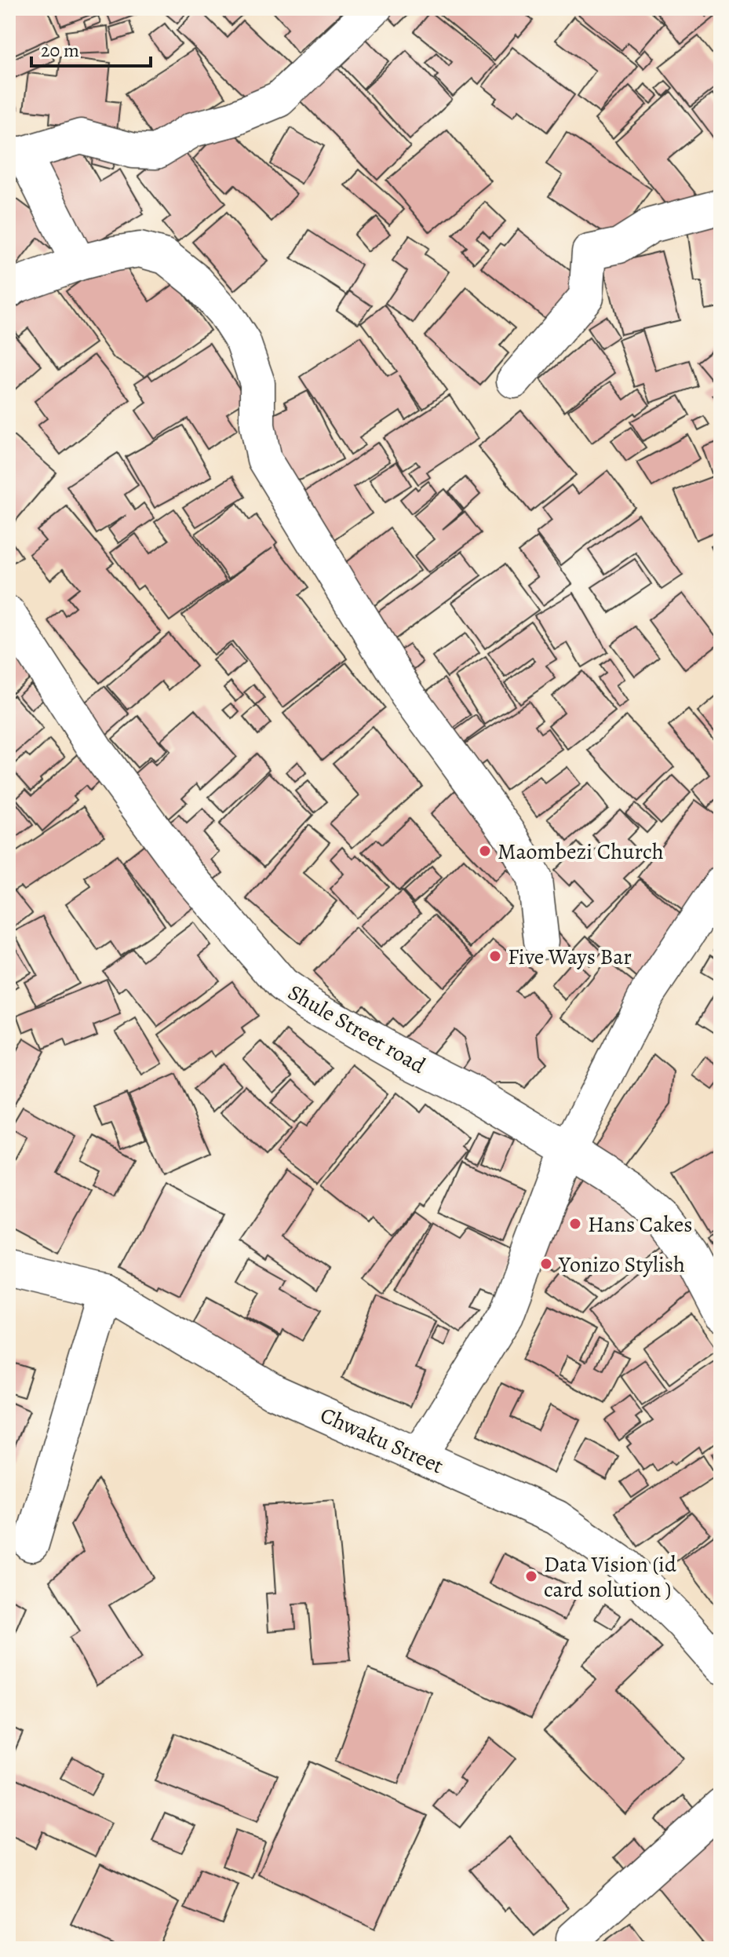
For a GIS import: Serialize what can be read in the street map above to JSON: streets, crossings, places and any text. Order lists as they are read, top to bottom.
{
  "streets": {
    "street": ["Shule Street road", "Chwaku Street"]
  },
  "places": [
    "Maombezi Church",
    "Five Ways Bar",
    "Hans Cakes",
    "Yonizo Stylish",
    "Data Vision (id card solution )"
  ],
  "scale_bar": "20 m"
}
